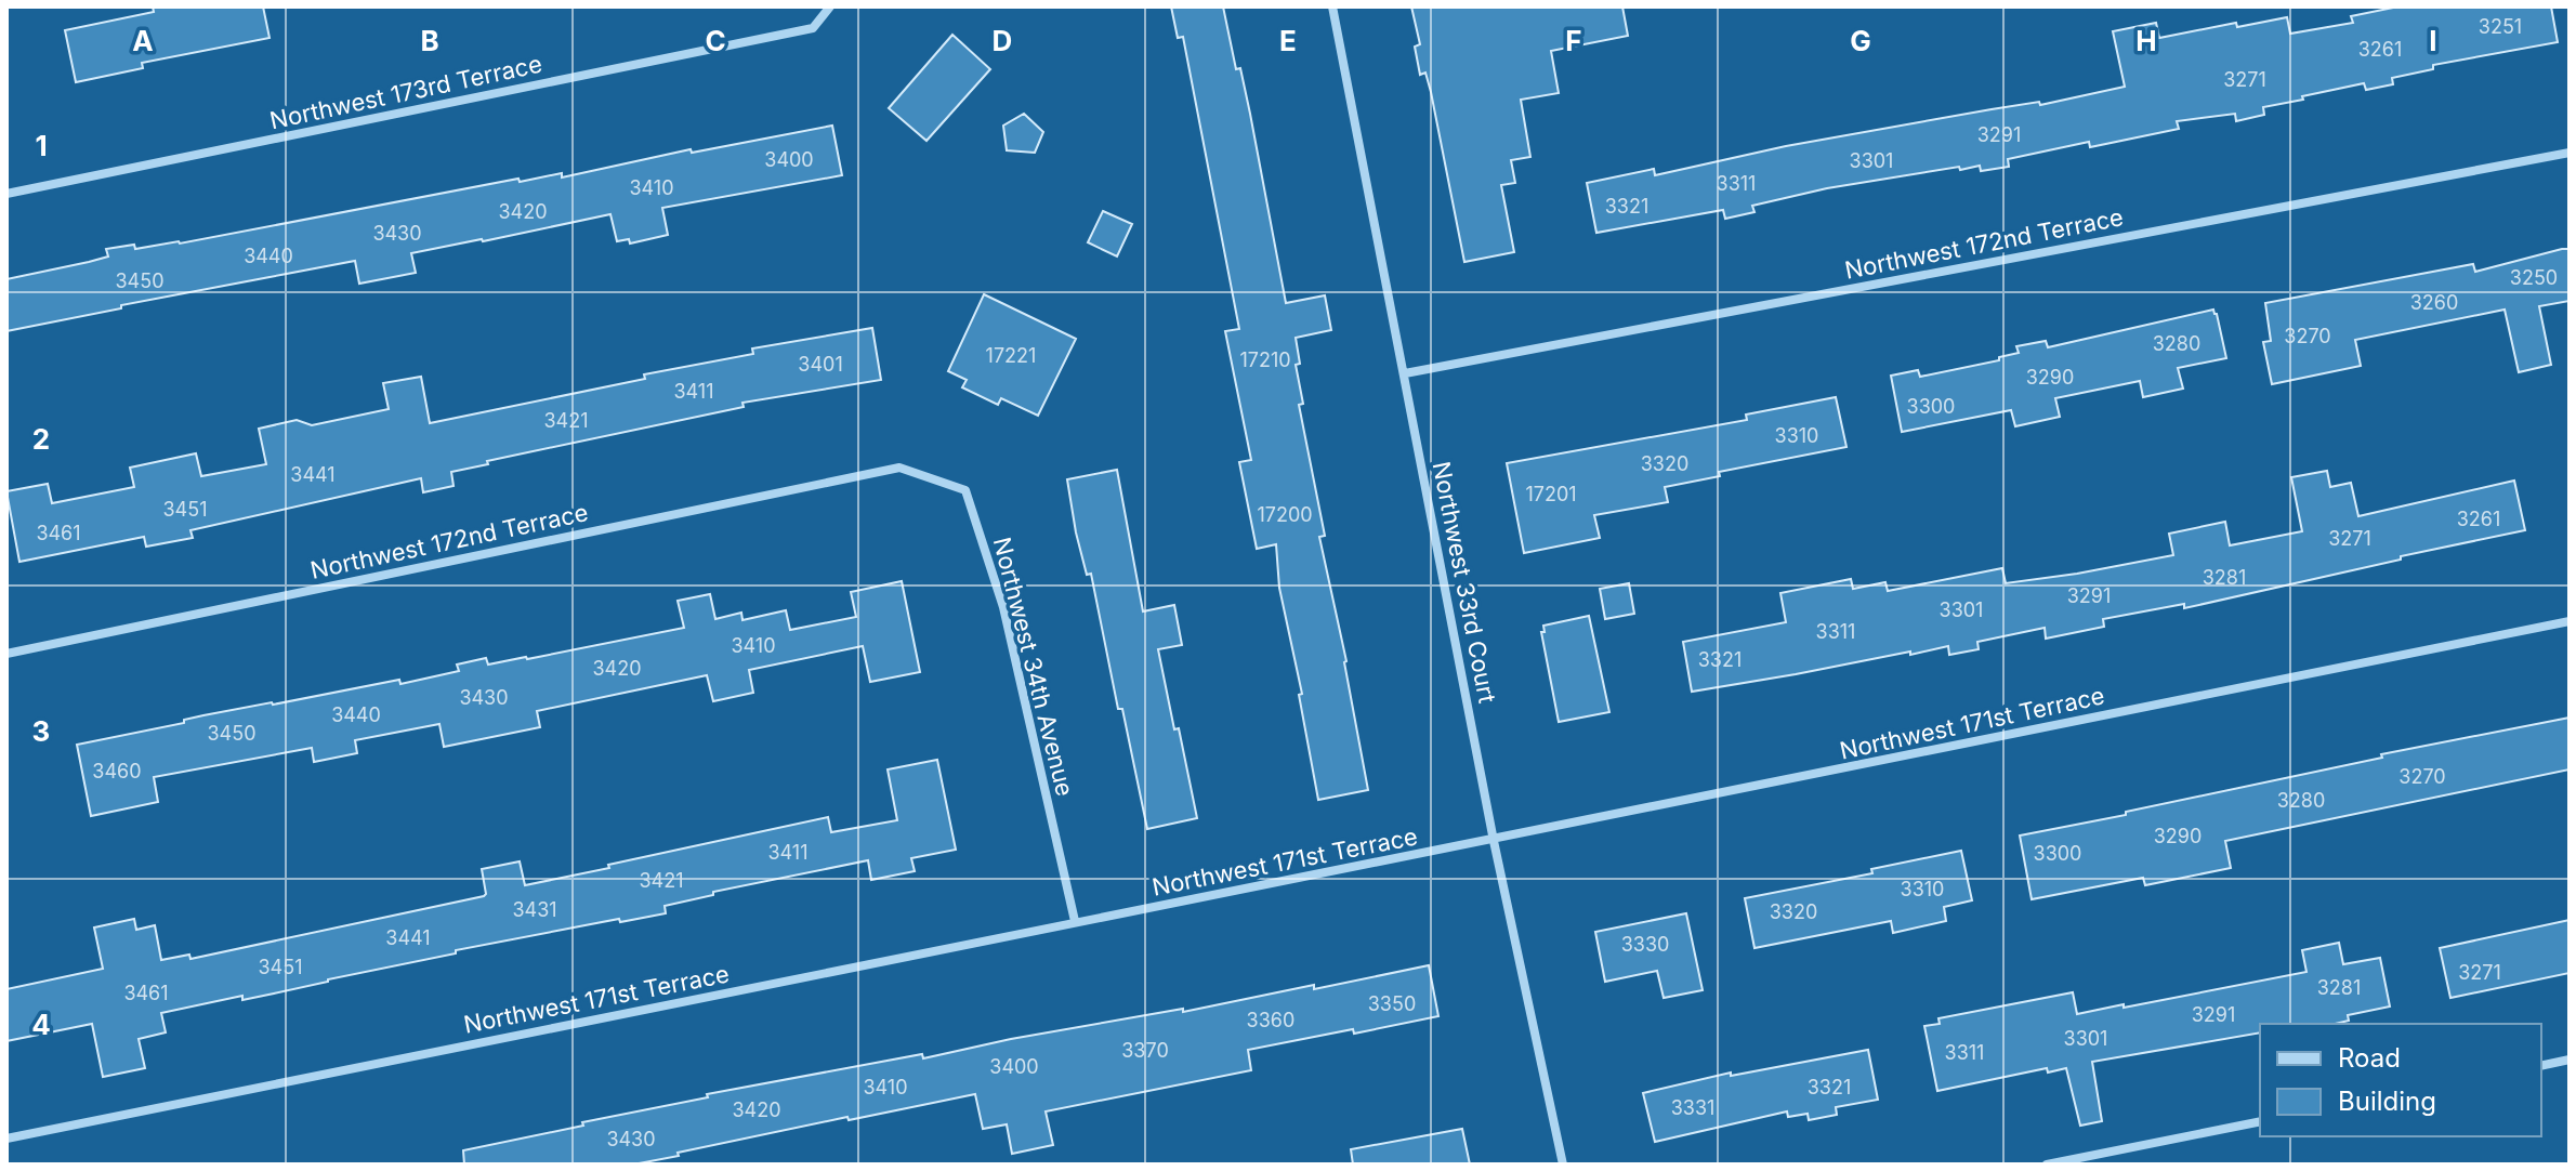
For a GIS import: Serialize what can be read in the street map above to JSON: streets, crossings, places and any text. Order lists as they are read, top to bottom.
{
  "streets": {
    "street": [
      "Northwest 173rd Terrace",
      "Northwest 172nd Terrace",
      "Northwest 33rd Court",
      "Northwest 34th Avenue",
      "Northwest 171st Terrace"
    ]
  },
  "crossings": [
    ["Northwest 172nd Terrace", "Northwest 33rd Court"],
    ["Northwest 172nd Terrace", "Northwest 34th Avenue"],
    ["Northwest 33rd Court", "Northwest 171st Terrace"],
    ["Northwest 34th Avenue", "Northwest 171st Terrace"]
  ],
  "house_numbers": [
    "3251",
    "3261",
    "3271",
    "3291",
    "3400",
    "3301",
    "3311",
    "3410",
    "3321",
    "3420",
    "3430",
    "3440",
    "3250",
    "3450",
    "3260",
    "3270",
    "3280",
    "17221",
    "17210",
    "3401",
    "3290",
    "3411",
    "3300",
    "3421",
    "3310",
    "3320",
    "3441",
    "17201",
    "3451",
    "17200",
    "3261",
    "3461",
    "3271",
    "3281",
    "3291",
    "3301",
    "3311",
    "3410",
    "3321",
    "3420",
    "3430",
    "3440",
    "3450",
    "3460",
    "3270",
    "3280",
    "3290",
    "3411",
    "3300",
    "3421",
    "3310",
    "3431",
    "3320",
    "3441",
    "3330",
    "3451",
    "3271",
    "3281",
    "3461",
    "3350",
    "3291",
    "3360",
    "3301",
    "3370",
    "3311",
    "3400",
    "3410",
    "3321",
    "3331",
    "3420",
    "3430"
  ],
  "legend": ["Road", "Building"],
  "grid": {
    "columns": [
      "A",
      "B",
      "C",
      "D",
      "E",
      "F",
      "G",
      "H",
      "I"
    ],
    "rows": [
      "1",
      "2",
      "3",
      "4"
    ]
  }
}
